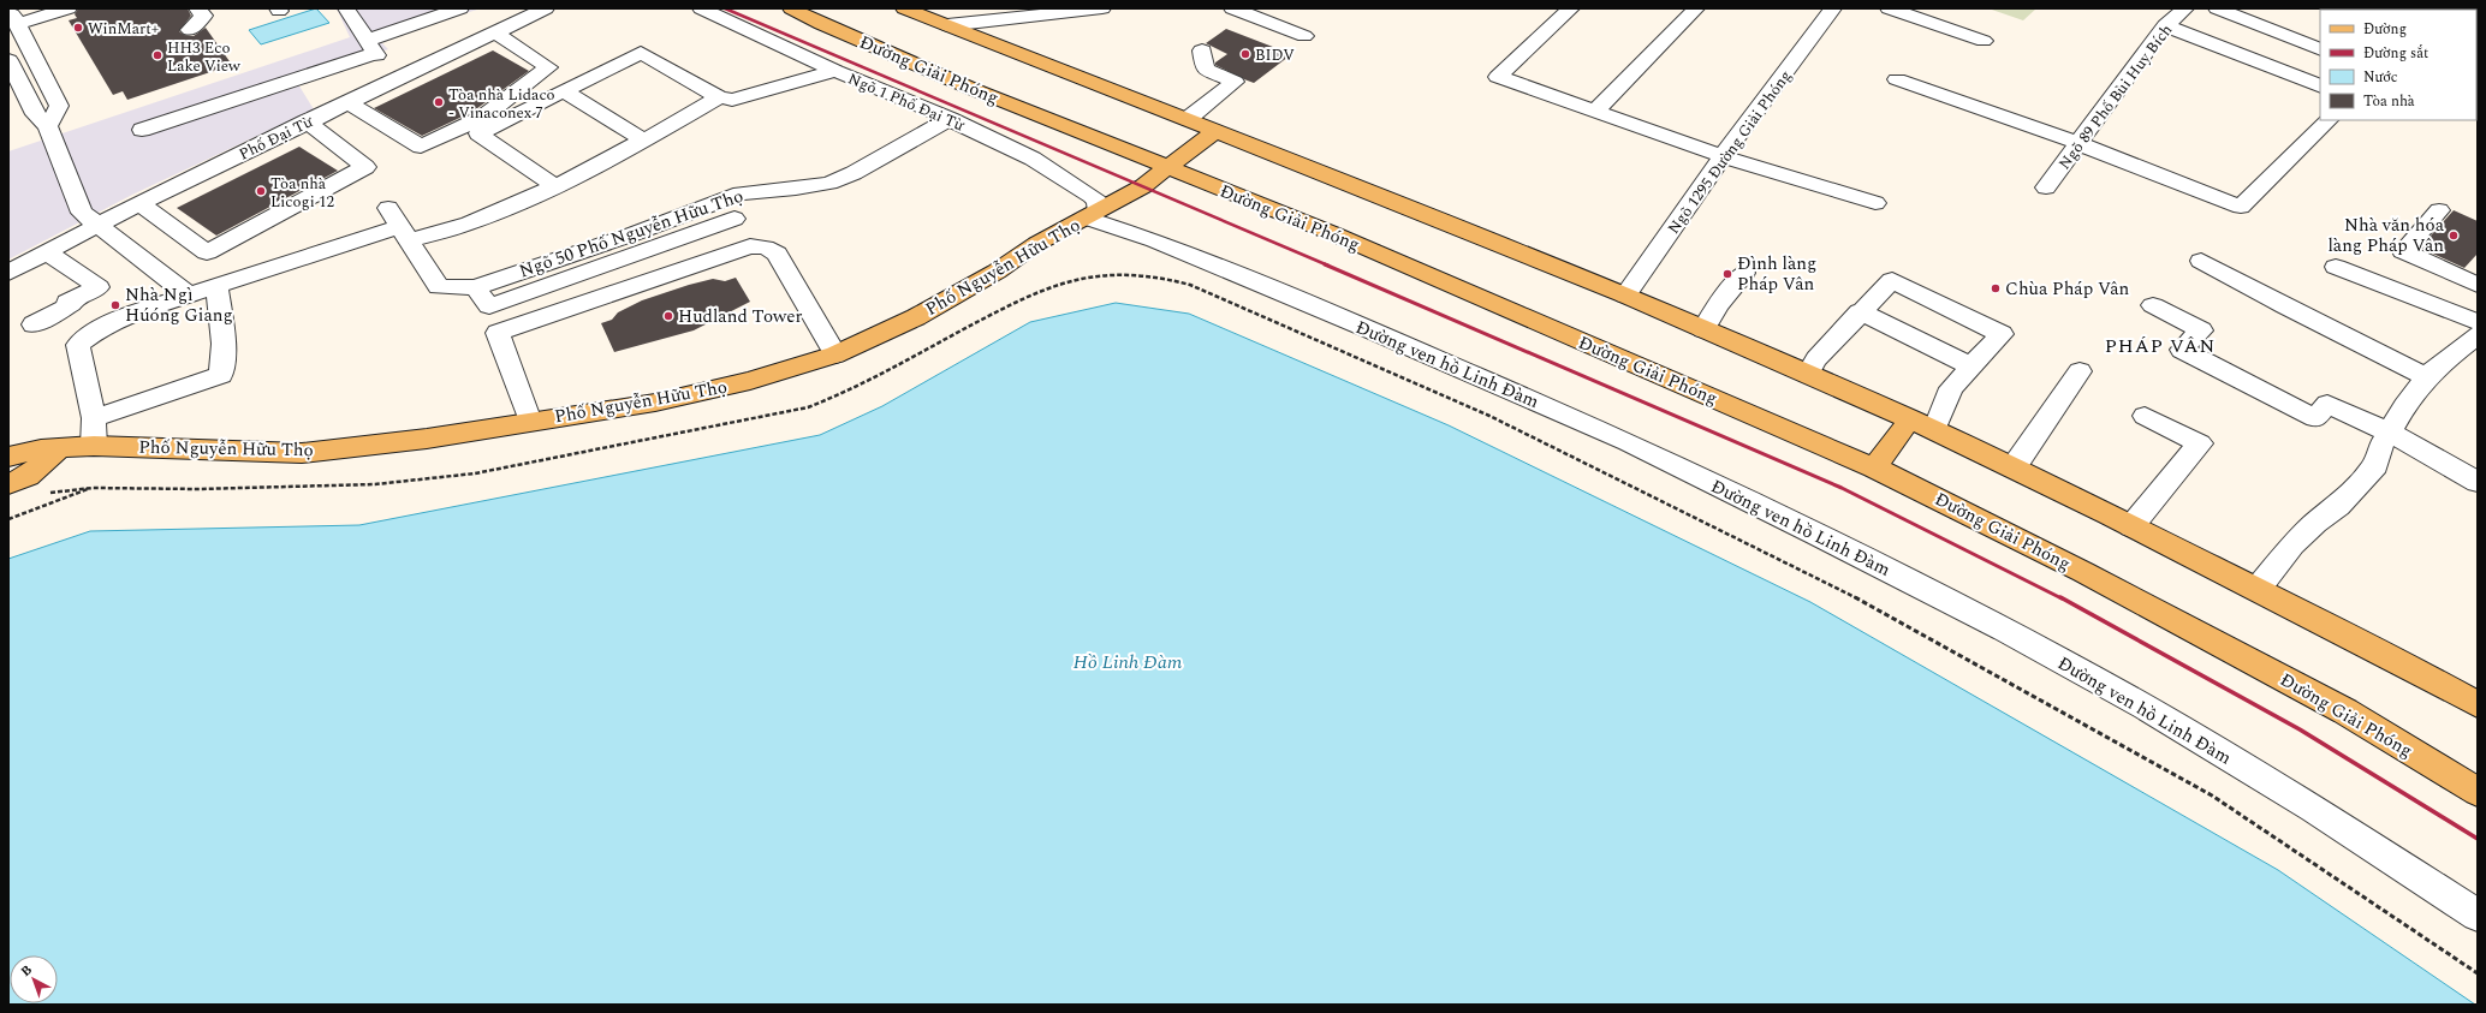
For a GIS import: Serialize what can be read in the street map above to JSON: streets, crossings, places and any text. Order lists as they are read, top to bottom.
{
  "streets": {
    "main road": ["Đường Giải Phóng", "Phố Nguyễn Hữu Thọ"],
    "street": [
      "Ngõ 89 Phố Bùi Huy Bích",
      "Ngõ 1 Phố Đại Từ",
      "Phố Đại Từ",
      "Ngõ 1295 Đường Giải Phóng",
      "Ngõ 50 Phố Nguyễn Hữu Thọ",
      "Đường ven hồ Linh Đàm"
    ]
  },
  "crossings": [
    ["Đường Giải Phóng", "Phố Nguyễn Hữu Thọ"],
    ["Ngõ 1 Phố Đại Từ", "Ngõ 50 Phố Nguyễn Hữu Thọ"],
    ["Ngõ 1 Phố Đại Từ", "Phố Nguyễn Hữu Thọ"],
    ["Ngõ 1 Phố Đại Từ", "Đường ven hồ Linh Đàm"],
    ["Phố Nguyễn Hữu Thọ", "Đường ven hồ Linh Đàm"]
  ],
  "districts": ["PHÁP VÂN"],
  "water": ["Hồ Linh Đàm"],
  "places": [
    "WinMart+",
    "BIDV",
    "HH3 Eco Lake View",
    "Tòa nhà Lidaco - Vinaconex 7",
    "Tòa nhà Licogi 12",
    "Nhà văn hóa làng Pháp Vân",
    "Đình làng Pháp Vân",
    "Chùa Pháp Vân",
    "Nhà Ngì Húóng Giang",
    "Hudland Tower"
  ],
  "legend": [
    "Đường",
    "Đường sắt",
    "Nước",
    "Tòa nhà"
  ],
  "north": "top left"
}
